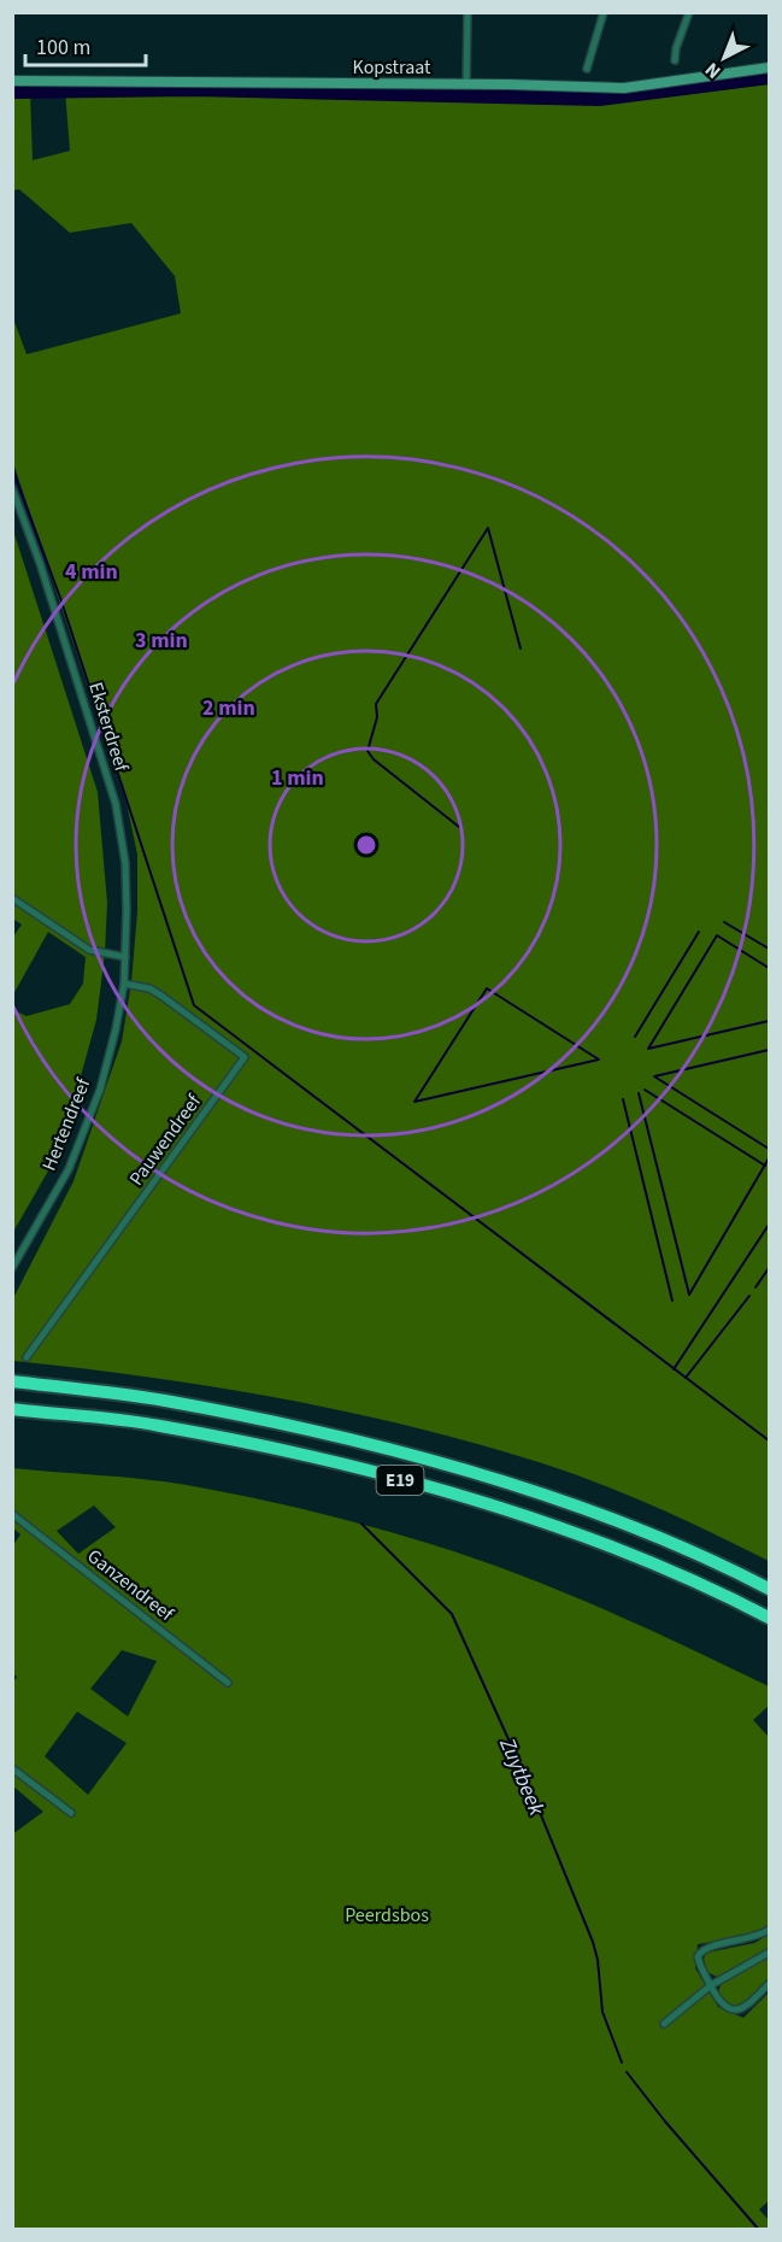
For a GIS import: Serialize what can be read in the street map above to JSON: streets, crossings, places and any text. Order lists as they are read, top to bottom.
{
  "streets": {
    "highway": ["E19"],
    "main road": ["Kopstraat"],
    "street": [
      "Eksterdreef",
      "Hertendreef",
      "Pauwendreef",
      "Ganzendreef"
    ]
  },
  "crossings": [
    ["Eksterdreef", "Hertendreef"],
    ["Eksterdreef", "Pauwendreef"],
    ["Hertendreef", "Pauwendreef"]
  ],
  "water": ["Zuytbeek"],
  "parks": ["Peerdsbos"],
  "scale_bar": "100 m",
  "north": "bottom left",
  "rings": [
    "4 min",
    "3 min",
    "2 min",
    "1 min"
  ]
}
